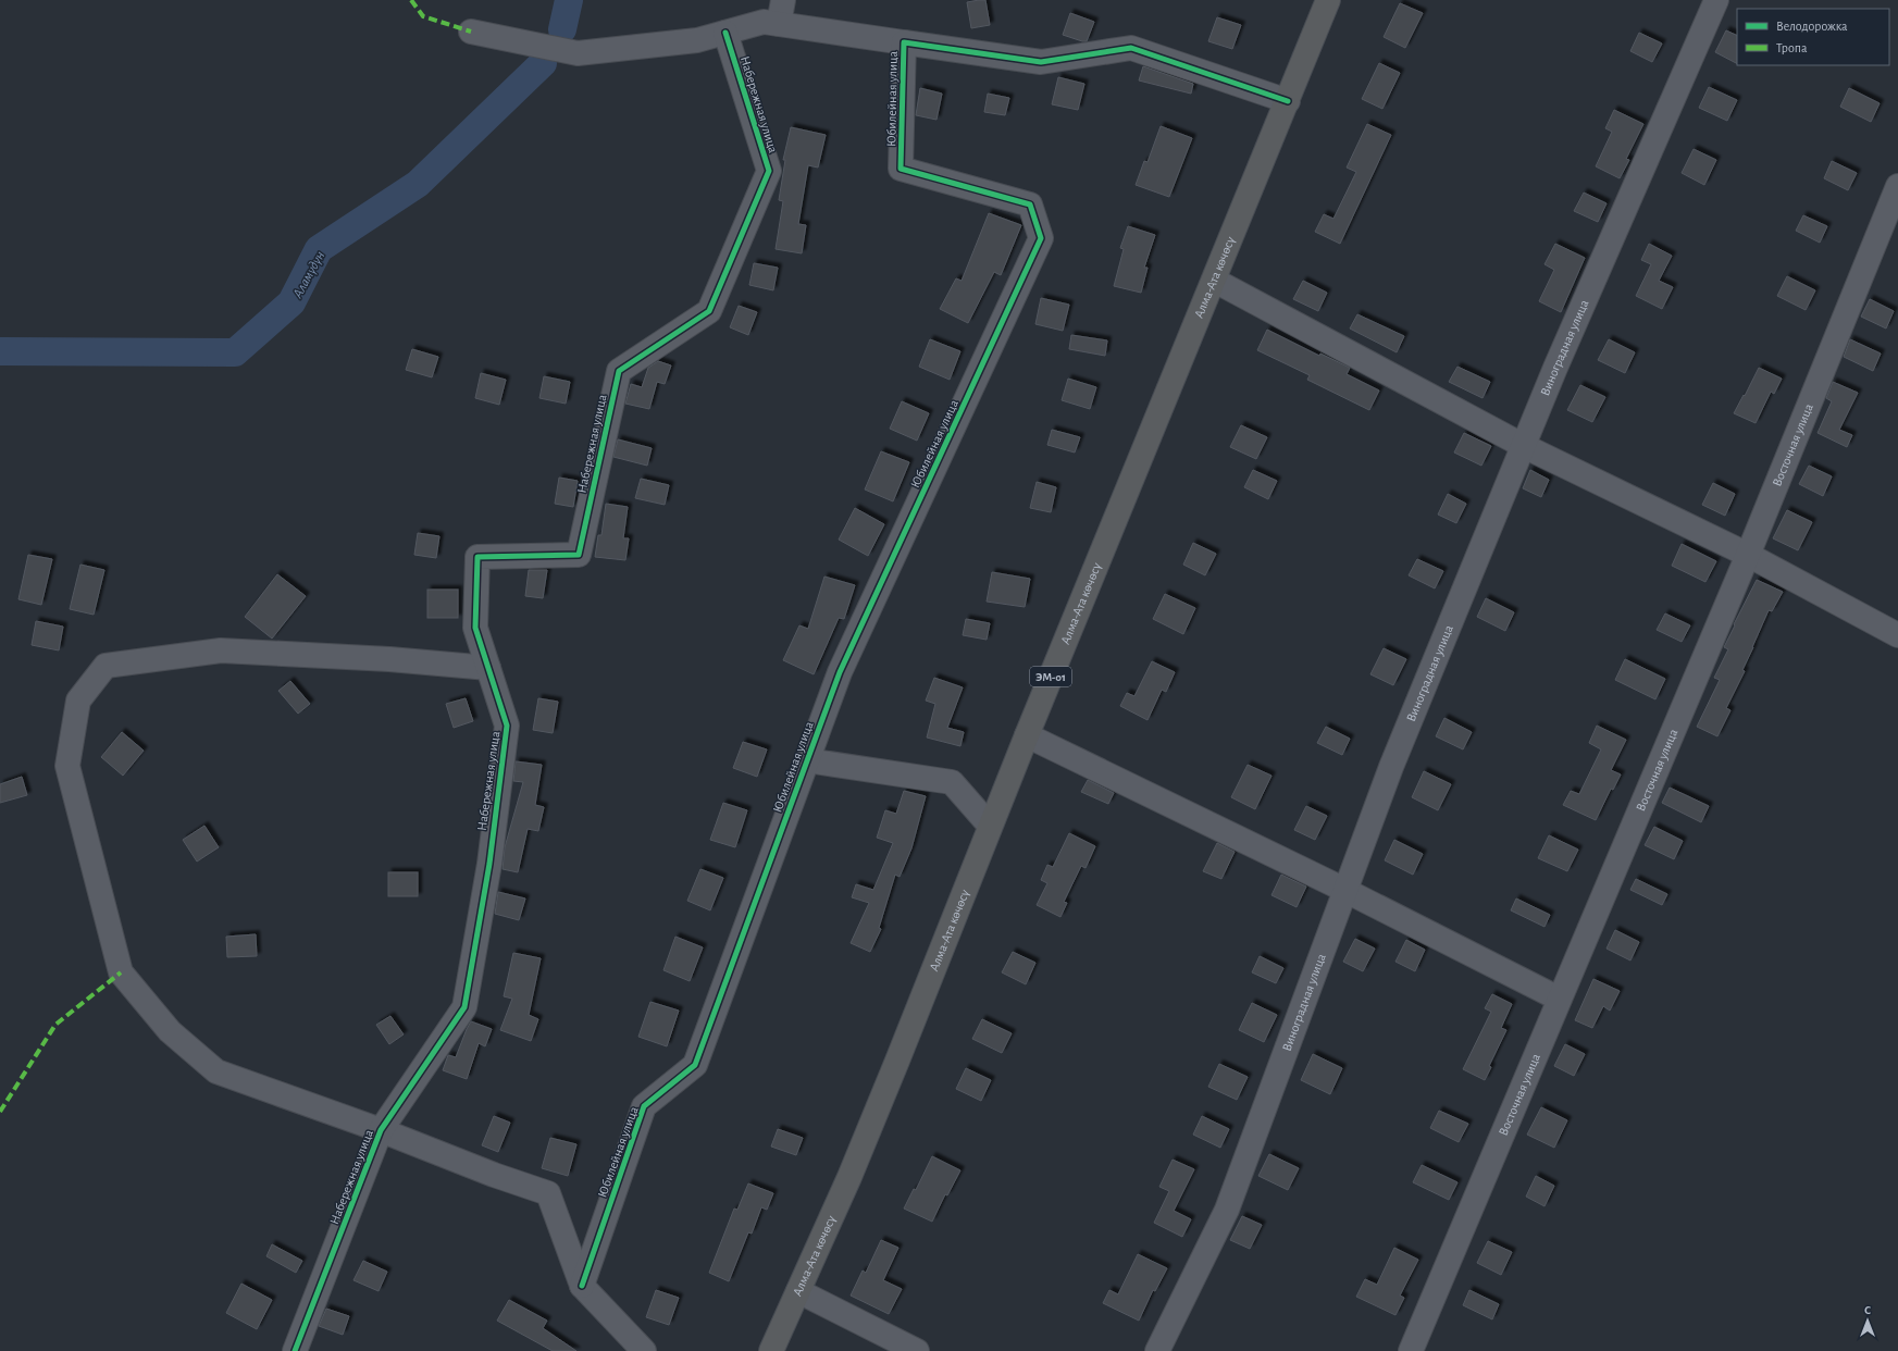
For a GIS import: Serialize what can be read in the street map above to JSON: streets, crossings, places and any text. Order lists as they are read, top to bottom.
{
  "streets": {
    "highway": ["Алма-Ата көчөсү", "ЭМ-01"],
    "street": [
      "Юбилейная улица",
      "Набережная улица",
      "Виноградная улица",
      "Восточная улица"
    ]
  },
  "crossings": [
    ["Юбилейная улица", "Алма-Ата көчөсү"]
  ],
  "water": ["Аламүдүн"],
  "legend": ["Велодорожка", "Тропа"],
  "north": "top"
}
